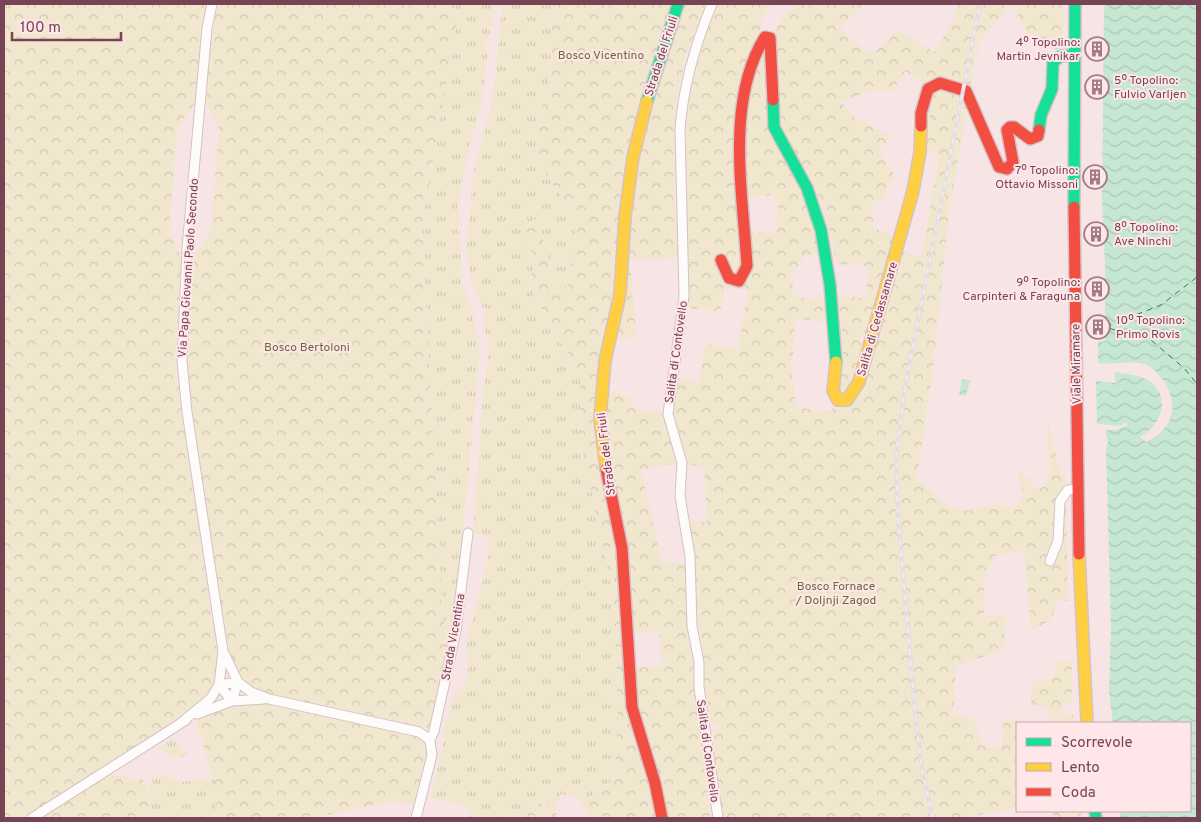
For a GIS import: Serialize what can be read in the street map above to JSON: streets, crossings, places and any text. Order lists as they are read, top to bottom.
{
  "streets": {
    "main road": ["Strada del Friuli", "Salita di Cedassamare", "Viale Miramare"],
    "street": ["Via Papa Giovanni Paolo Secondo", "Salita di Contovello", "Strada Vicentina"]
  },
  "crossings": [
    ["Salita di Cedassamare", "Viale Miramare"]
  ],
  "parks": ["Bosco Vicentino", "Bosco Bertoloni", "Bosco Fornace / Doljnji Zagod"],
  "places": {
    "building": [
      "4º Topolino: Martin Jevnikar",
      "5º Topolino: Fulvio Varljen",
      "7º Topolino: Ottavio Missoni",
      "8º Topolino: Ave Ninchi",
      "9º Topolino: Carpinteri & Faraguna",
      "10º Topolino: Primo Rovis"
    ]
  },
  "legend": ["Scorrevole", "Lento", "Coda"],
  "scale_bar": "100 m"
}
